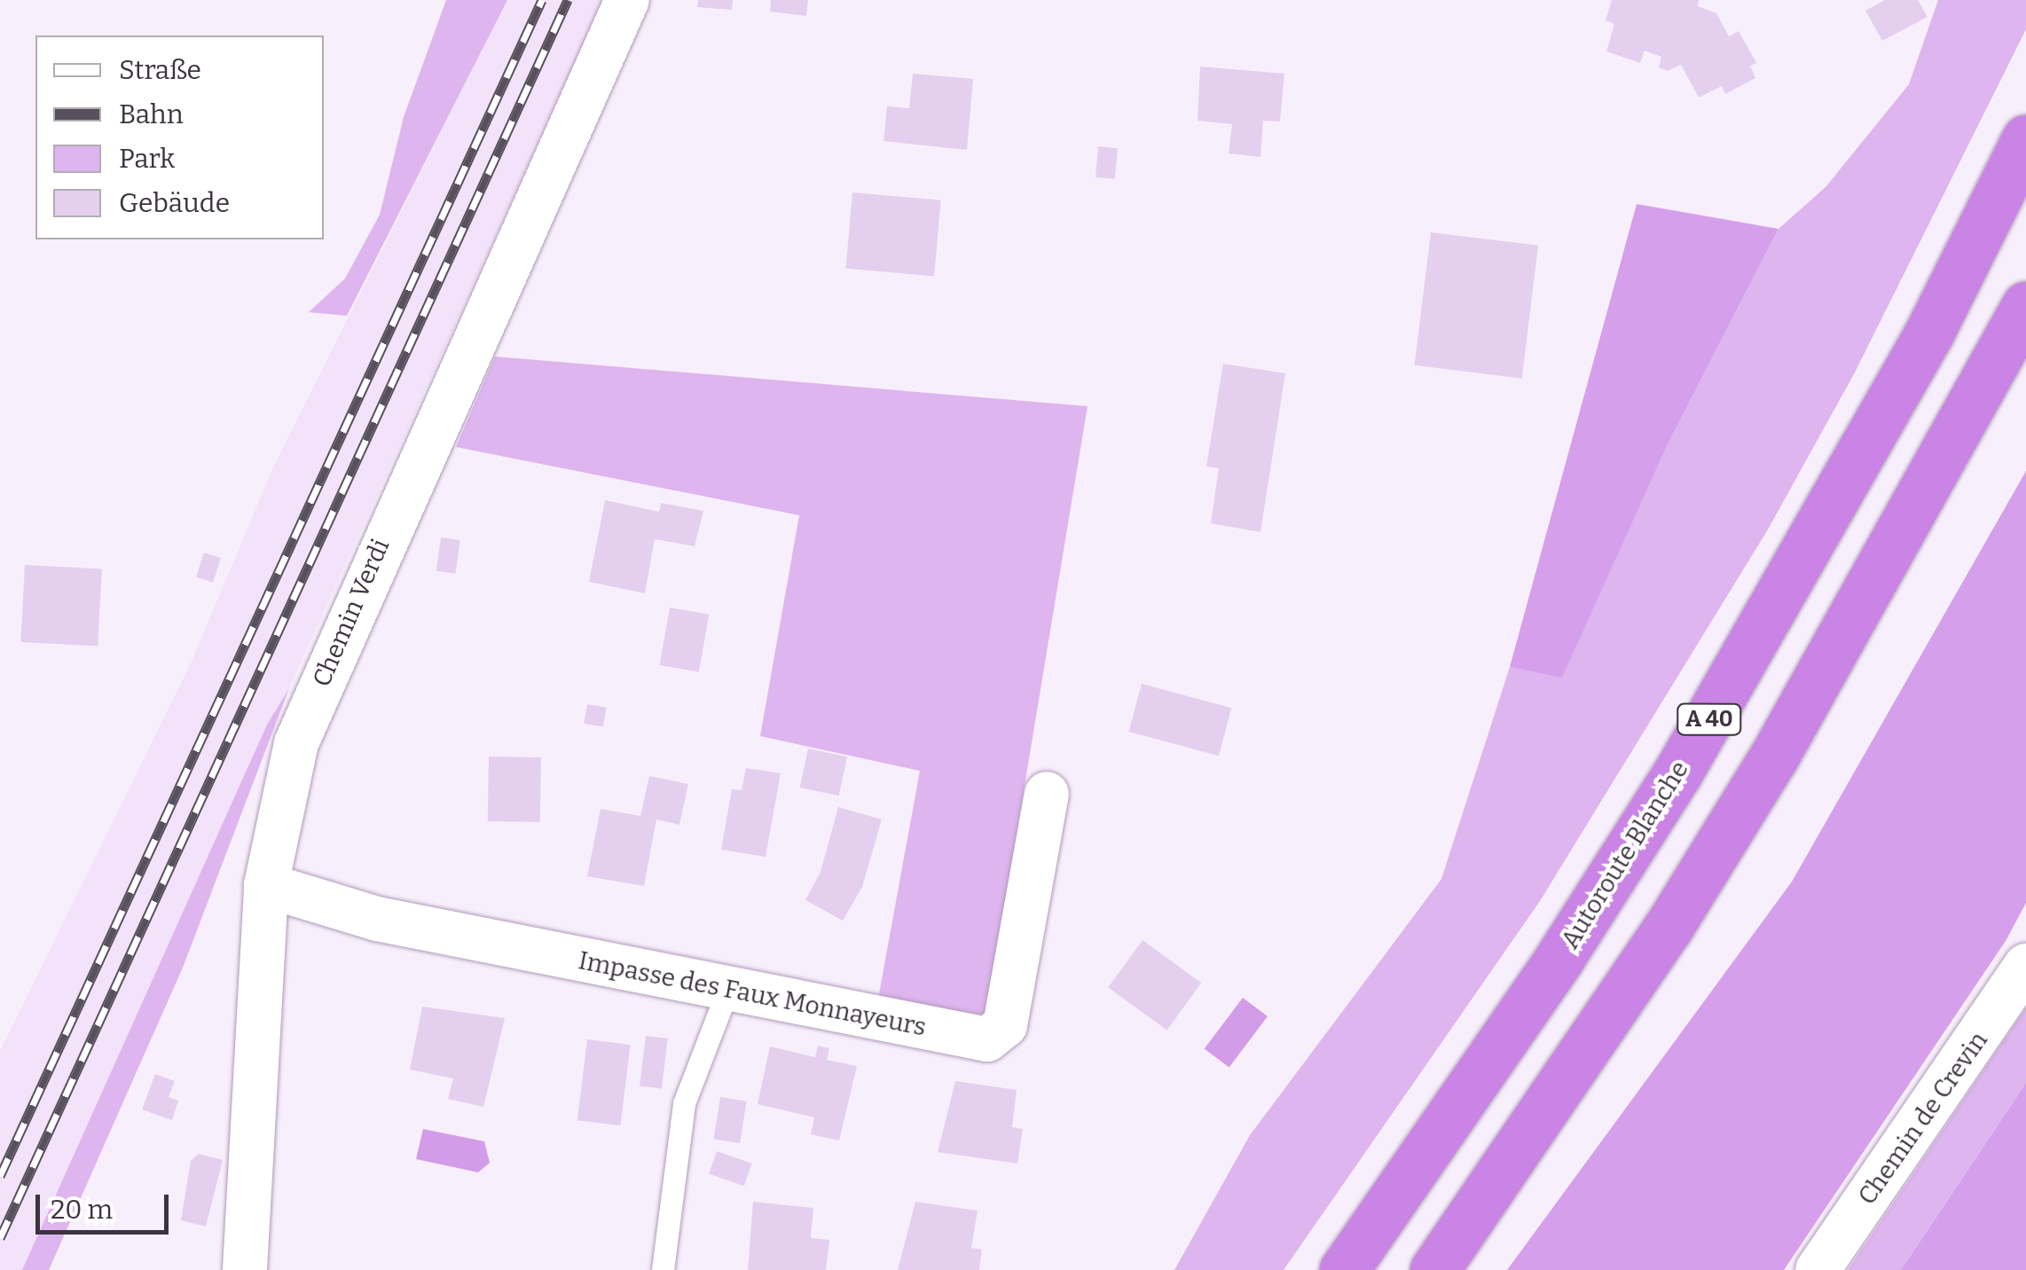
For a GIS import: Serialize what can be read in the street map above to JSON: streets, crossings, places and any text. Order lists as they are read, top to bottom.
{
  "streets": {
    "highway": ["A 40", "Autoroute Blanche"],
    "street": ["Chemin Verdi", "Impasse des Faux Monnayeurs", "Chemin de Crevin"]
  },
  "crossings": [
    ["Chemin Verdi", "Impasse des Faux Monnayeurs"]
  ],
  "legend": [
    "Straße",
    "Bahn",
    "Park",
    "Gebäude"
  ],
  "scale_bar": "20 m"
}
